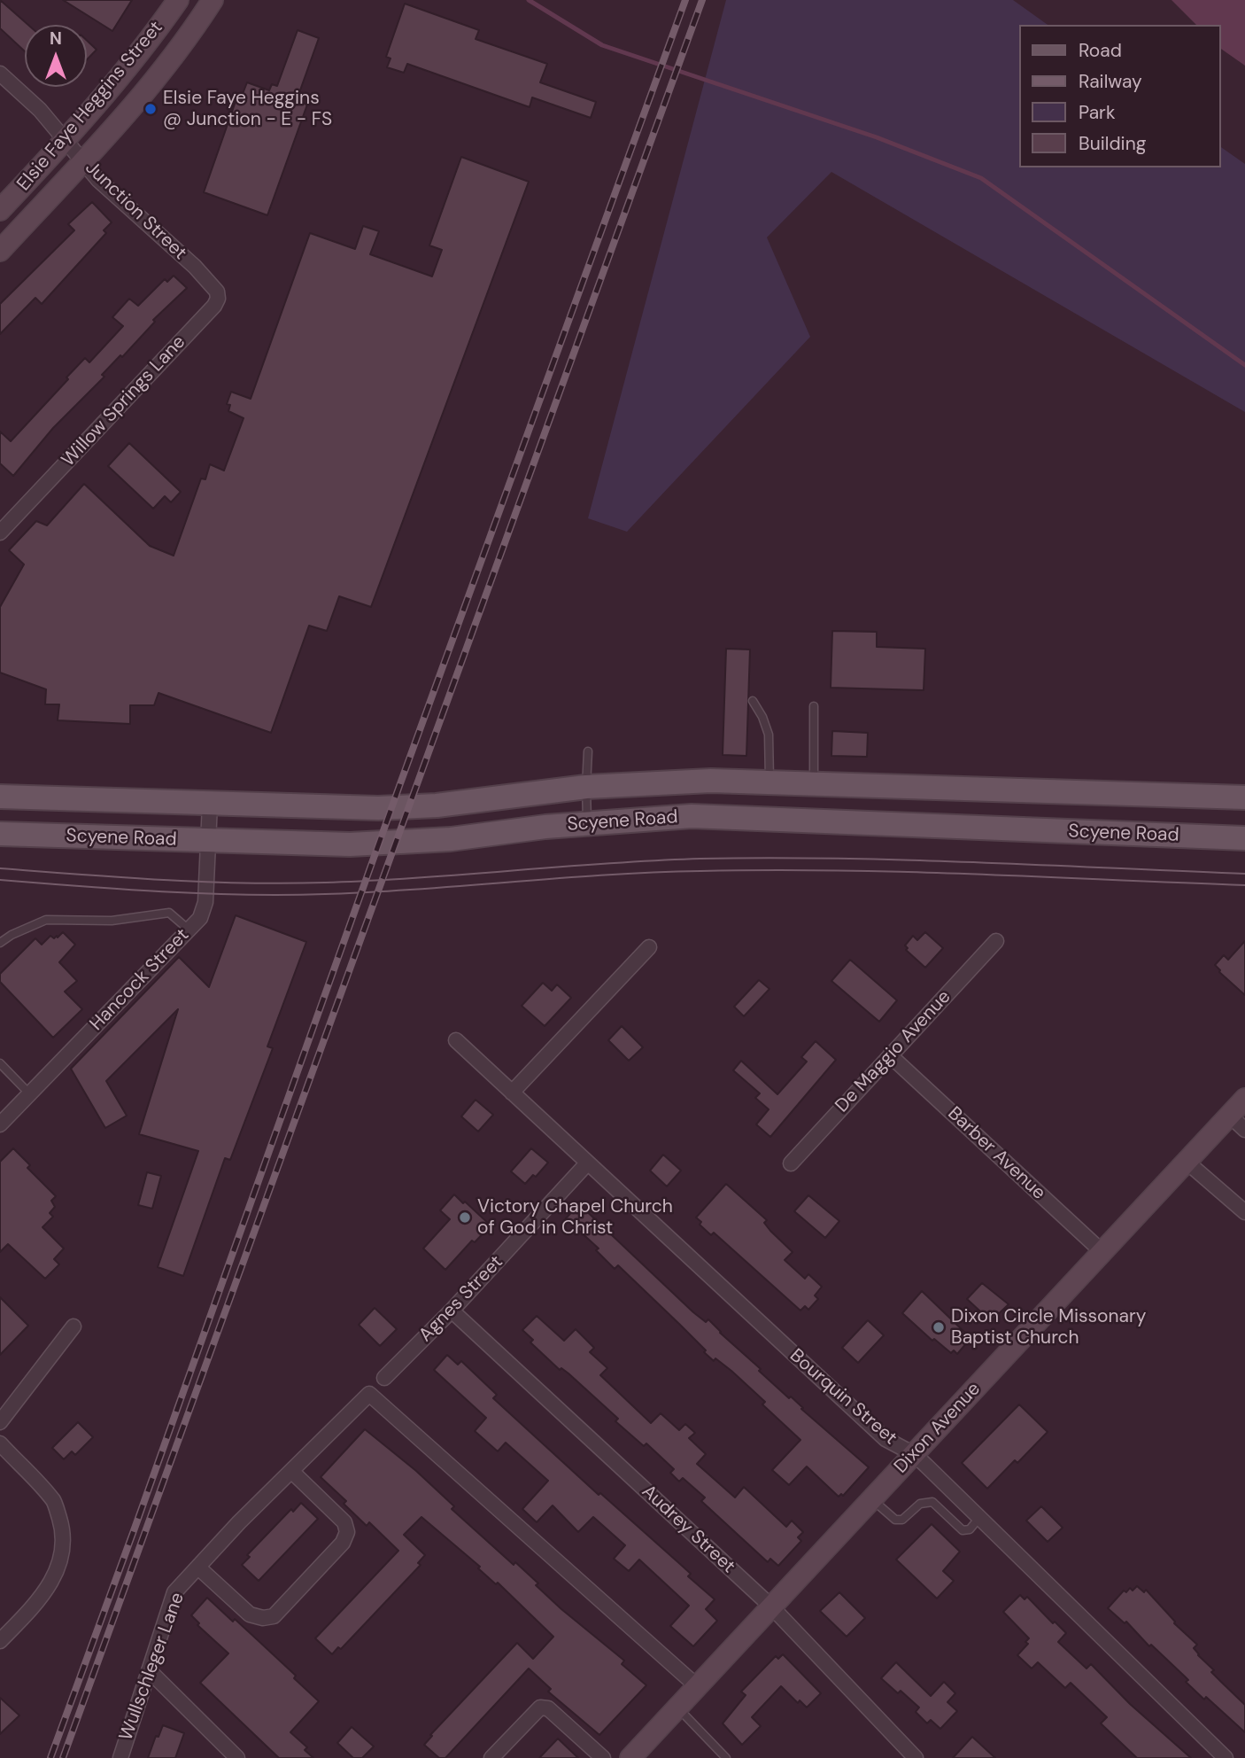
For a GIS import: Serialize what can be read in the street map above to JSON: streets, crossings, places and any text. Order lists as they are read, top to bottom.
{
  "streets": {
    "main road": ["Scyene Road"],
    "street": [
      "Elsie Faye Heggins Street",
      "Junction Street",
      "Willow Springs Lane",
      "Hancock Street",
      "De Maggio Avenue",
      "Barber Avenue",
      "Agnes Street",
      "Bourquin Street",
      "Dixon Avenue",
      "Audrey Street",
      "Wullschleger Lane"
    ]
  },
  "crossings": [
    ["Elsie Faye Heggins Street", "Junction Street"],
    ["Junction Street", "Willow Springs Lane"],
    ["Scyene Road", "Hancock Street"],
    ["De Maggio Avenue", "Barber Avenue"],
    ["Barber Avenue", "Dixon Avenue"],
    ["Agnes Street", "Bourquin Street"],
    ["Agnes Street", "Audrey Street"],
    ["Bourquin Street", "Dixon Avenue"],
    ["Dixon Avenue", "Audrey Street"]
  ],
  "places": ["Elsie Faye Heggins @ Junction - E - FS", "Victory Chapel Church of God in Christ", "Dixon Circle Missonary Baptist Church"],
  "legend": [
    "Road",
    "Railway",
    "Park",
    "Building"
  ],
  "north": "top"
}
